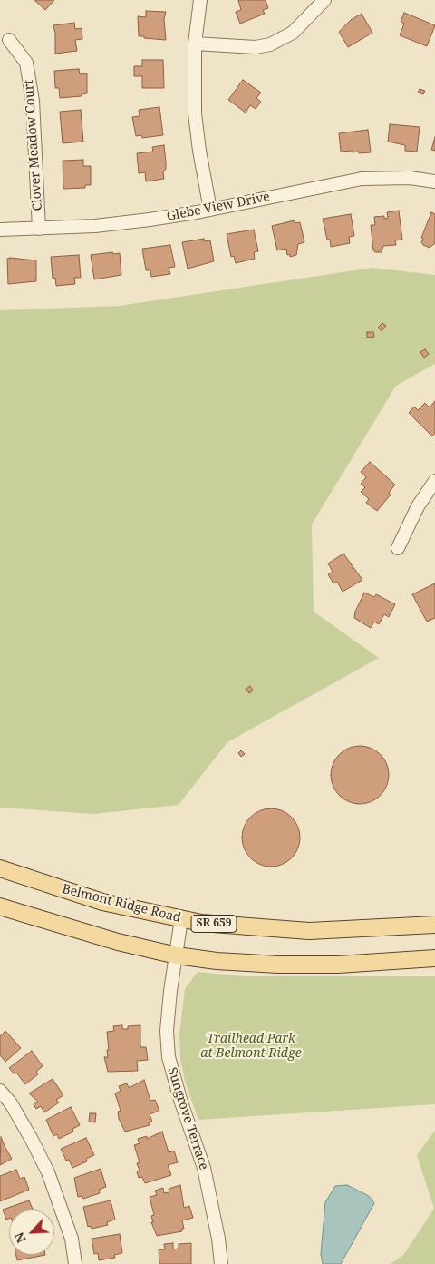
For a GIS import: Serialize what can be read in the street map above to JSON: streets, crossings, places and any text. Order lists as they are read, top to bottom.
{
  "streets": {
    "main road": ["Belmont Ridge Road", "SR 659"],
    "street": ["Clover Meadow Court", "Glebe View Drive", "Sungrove Terrace"]
  },
  "crossings": [
    ["Clover Meadow Court", "Glebe View Drive"],
    ["Belmont Ridge Road", "Sungrove Terrace"]
  ],
  "parks": ["Trailhead Park at Belmont Ridge"],
  "north": "bottom left"
}
